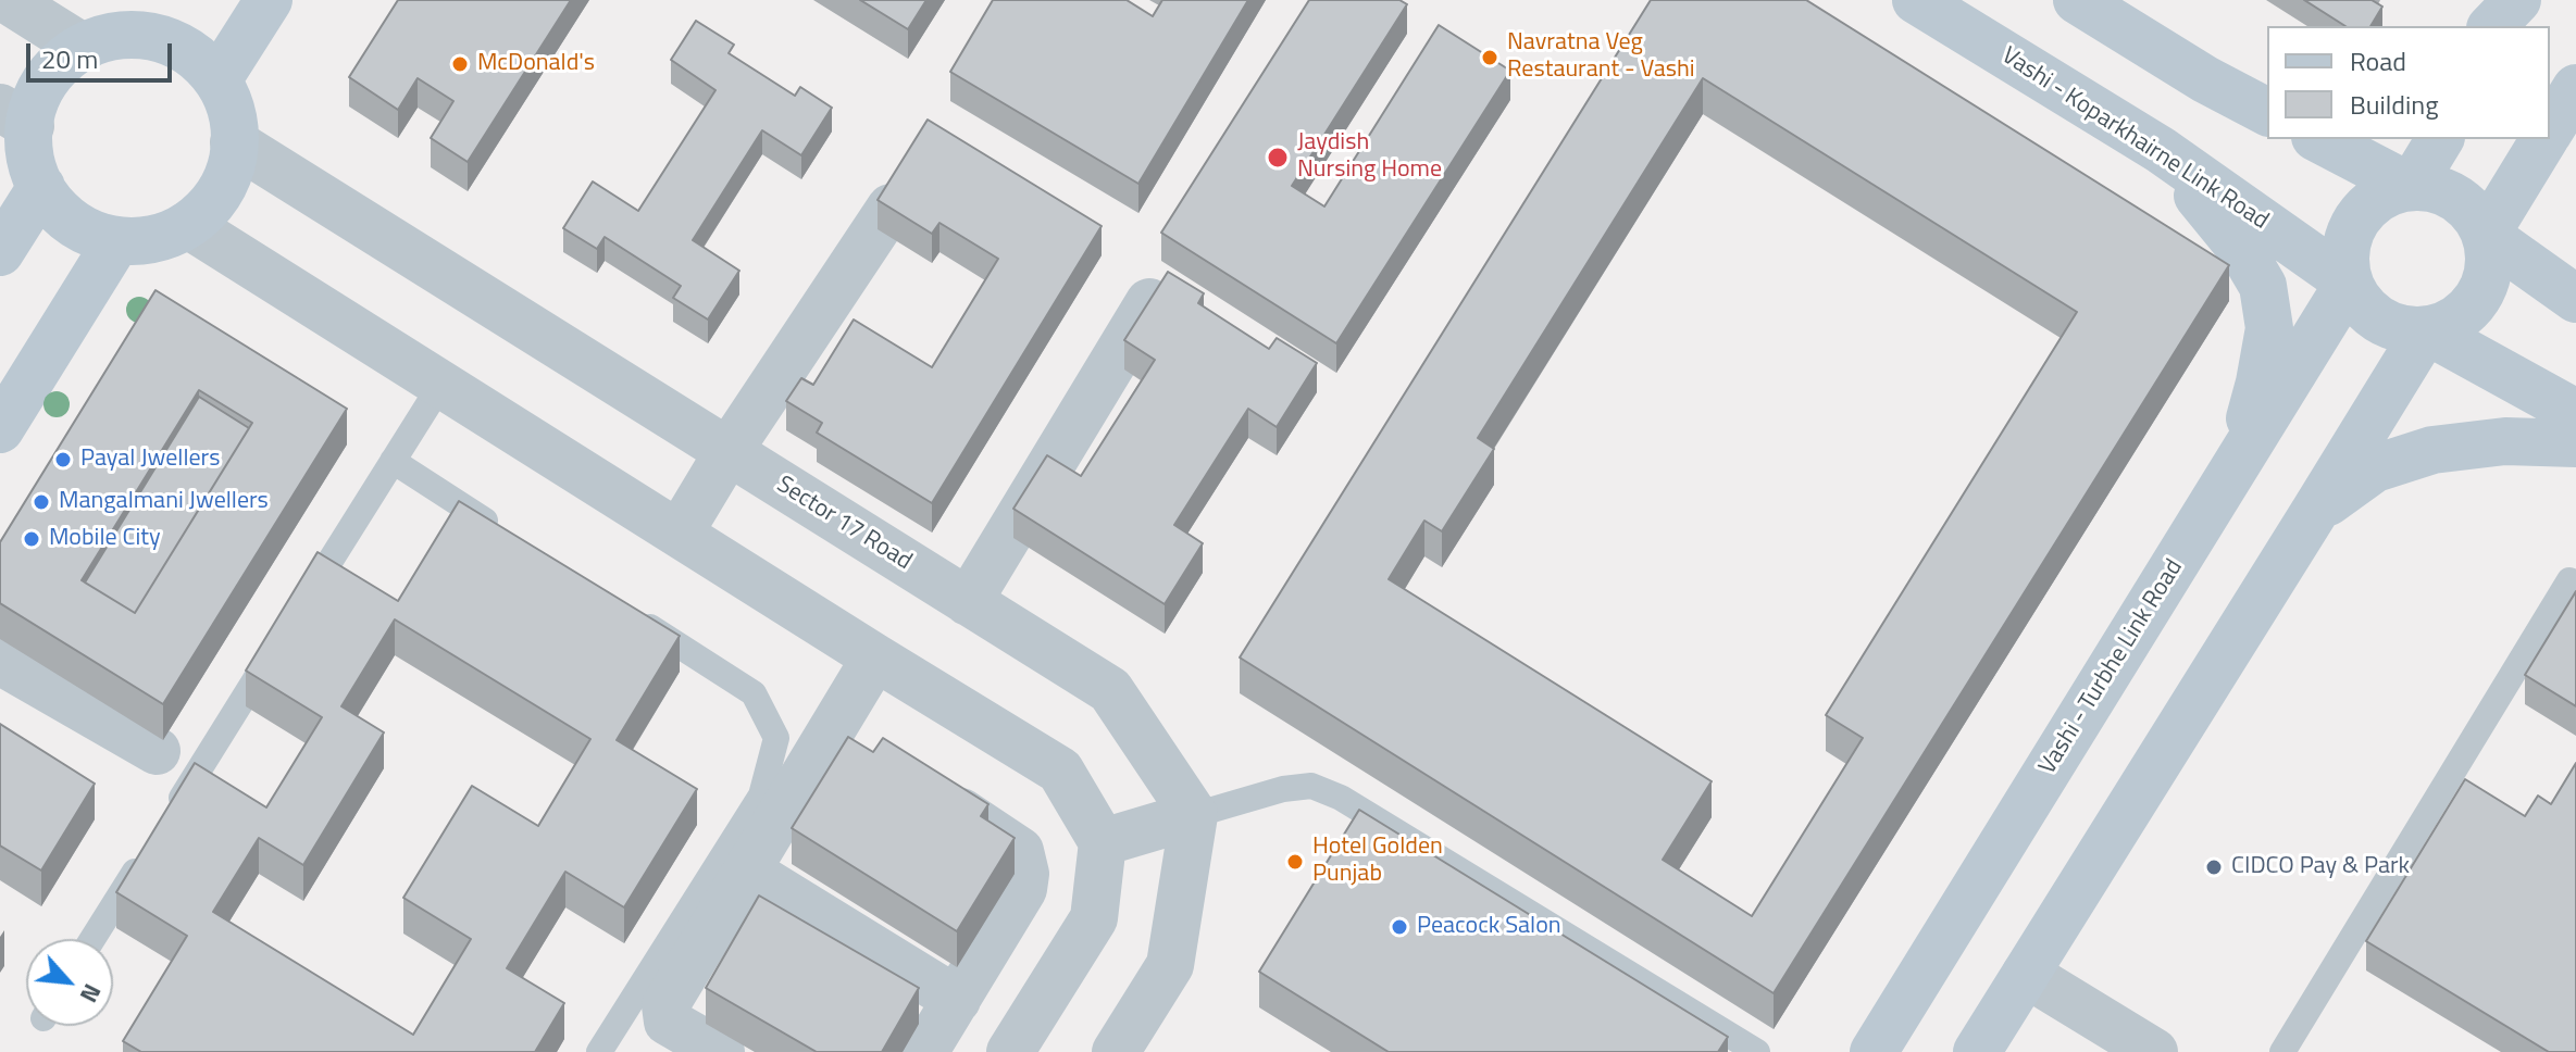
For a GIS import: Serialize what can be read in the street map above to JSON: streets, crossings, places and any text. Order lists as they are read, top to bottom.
{
  "streets": {
    "main road": ["Vashi - Koparkhairne Link Road", "Vashi - Turbhe Link Road"],
    "street": ["Sector 17 Road"]
  },
  "crossings": [
    ["Vashi - Koparkhairne Link Road", "Vashi - Turbhe Link Road"]
  ],
  "places": [
    "Navratna Veg Restaurant - Vashi",
    "McDonald's",
    "Jaydish Nursing Home",
    "Payal Jwellers",
    "Mangalmani Jwellers",
    "Mobile City",
    "Hotel Golden Punjab",
    "CIDCO Pay & Park",
    "Peacock Salon"
  ],
  "legend": ["Road", "Building"],
  "scale_bar": "20 m",
  "north": "bottom right"
}
